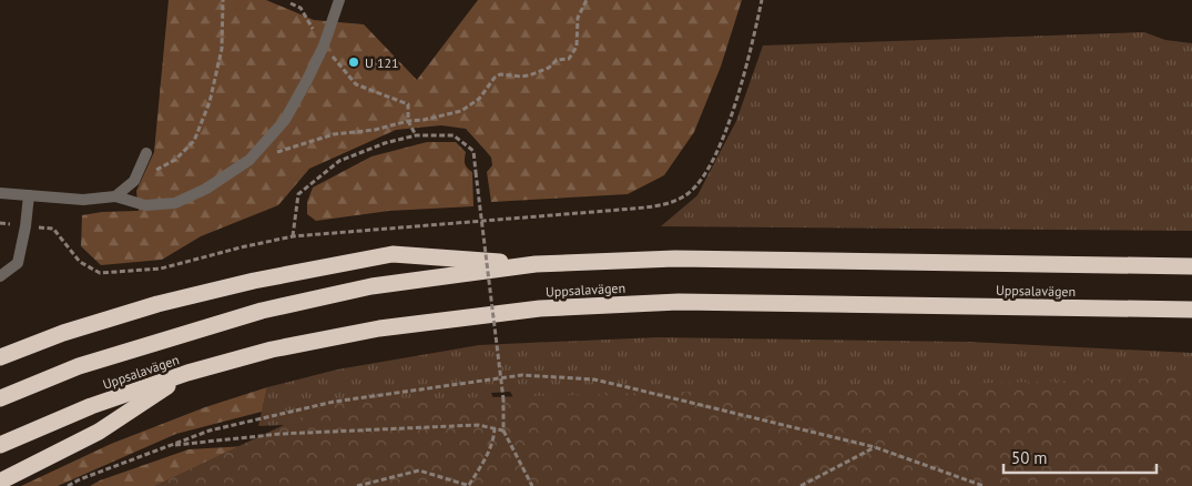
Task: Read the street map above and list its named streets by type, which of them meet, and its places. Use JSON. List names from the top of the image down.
{
  "streets": {
    "highway": ["Uppsalavägen"]
  },
  "places": ["U 121"],
  "scale_bar": "50 m"
}
